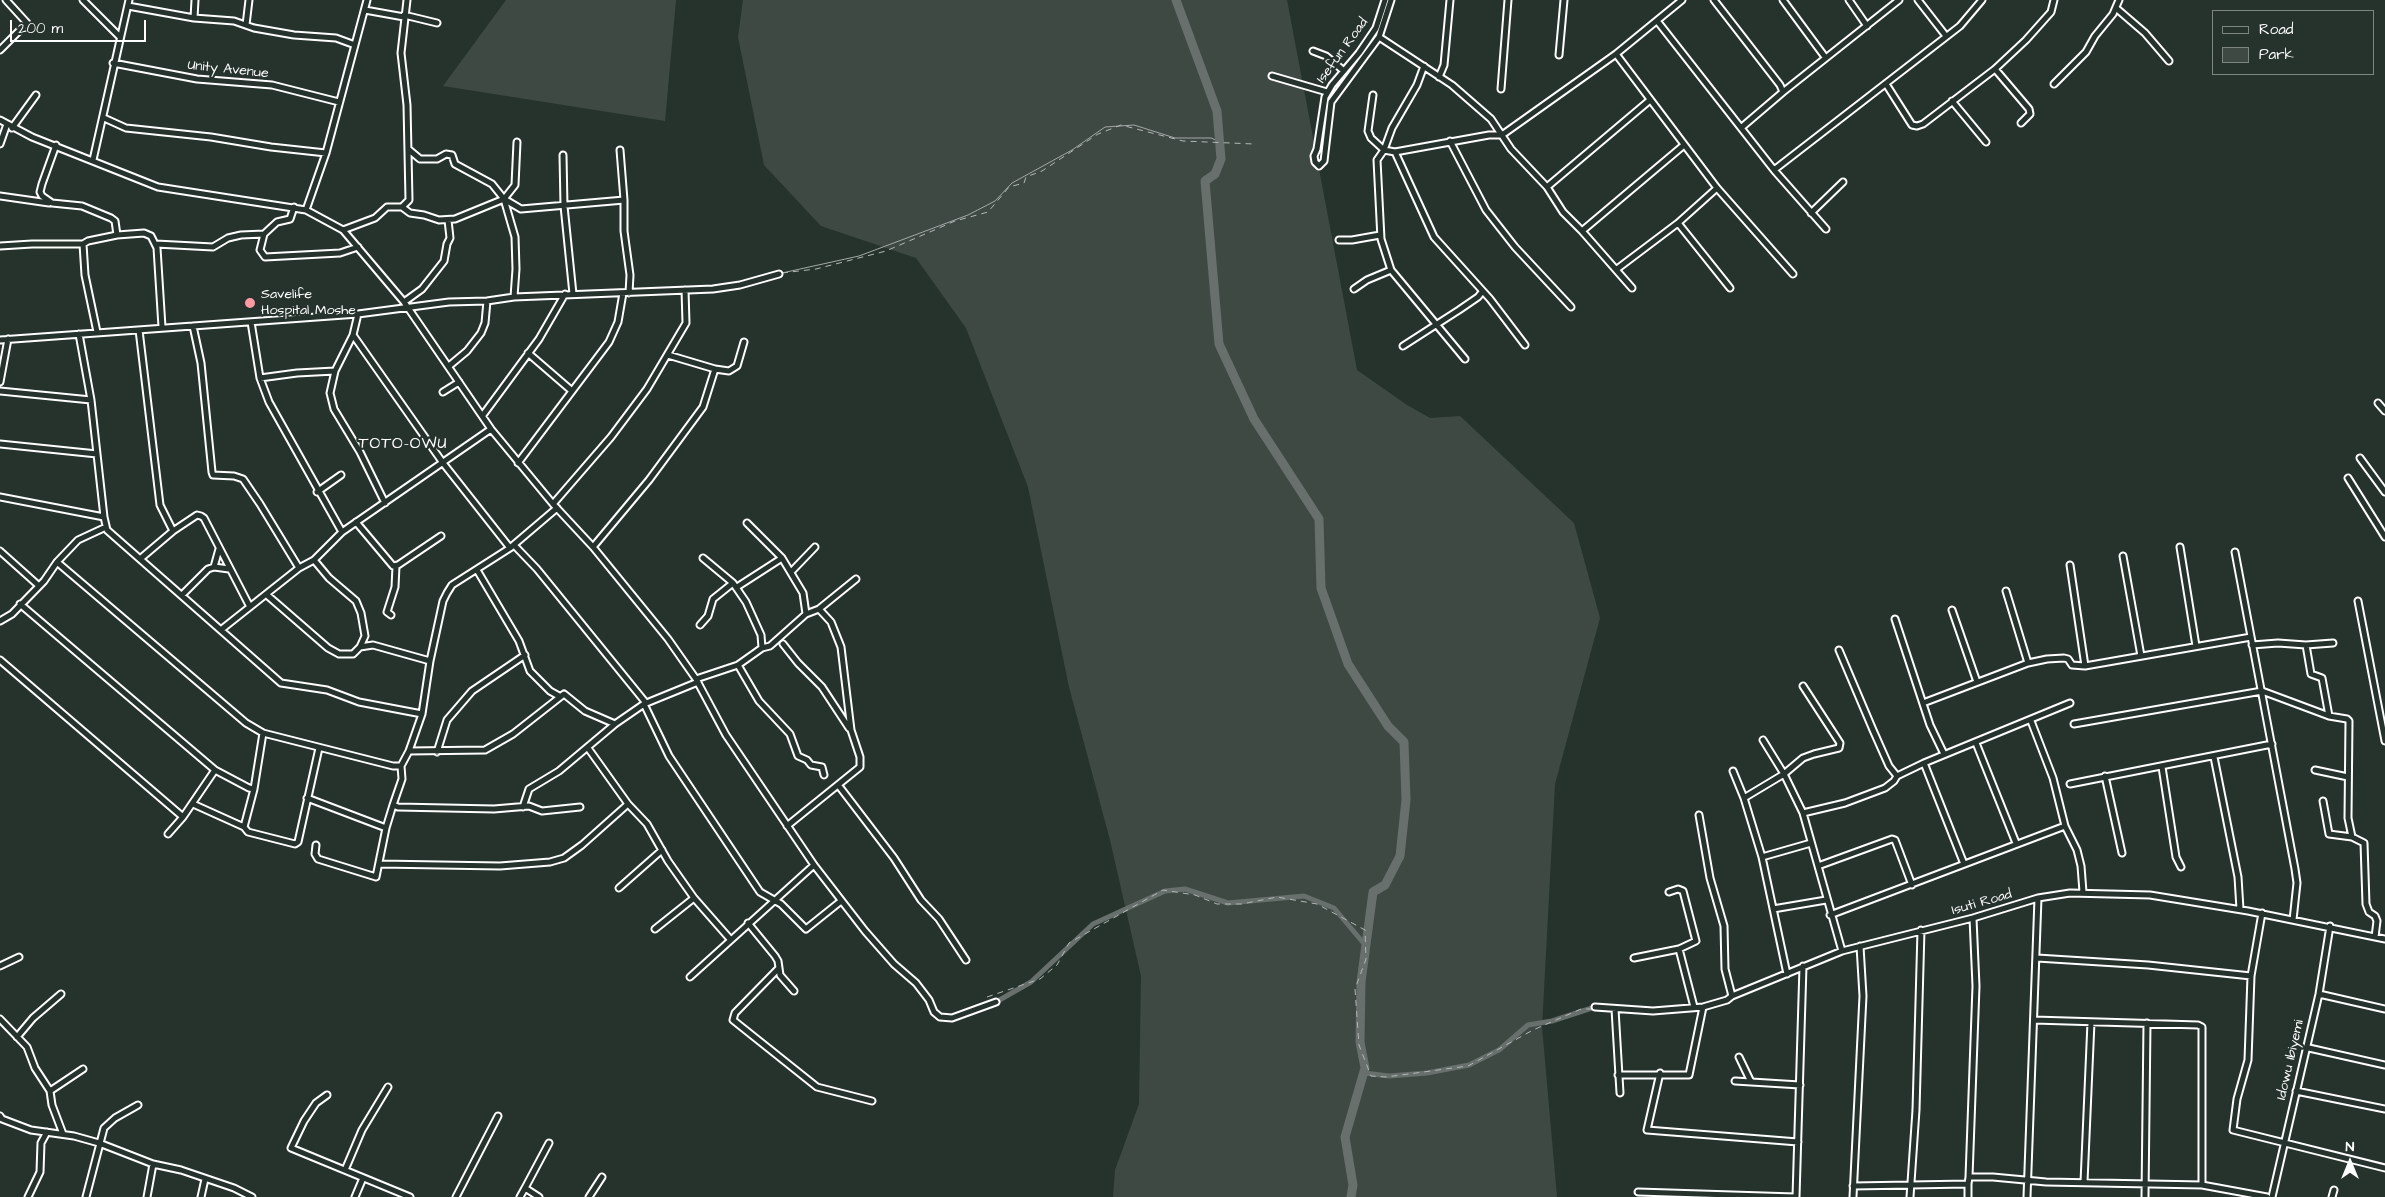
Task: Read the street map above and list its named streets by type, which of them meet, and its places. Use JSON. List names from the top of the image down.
{
  "streets": {
    "street": [
      "Isefun Road",
      "Unity Avenue",
      "Isuti Road",
      "Idowu Ibiyemi"
    ]
  },
  "crossings": [
    ["Isuti Road", "Idowu Ibiyemi"]
  ],
  "districts": ["TOTO-OWU"],
  "places": ["Savelife Hospital Moshe"],
  "legend": ["Road", "Park"],
  "scale_bar": "200 m",
  "north": "top"
}
